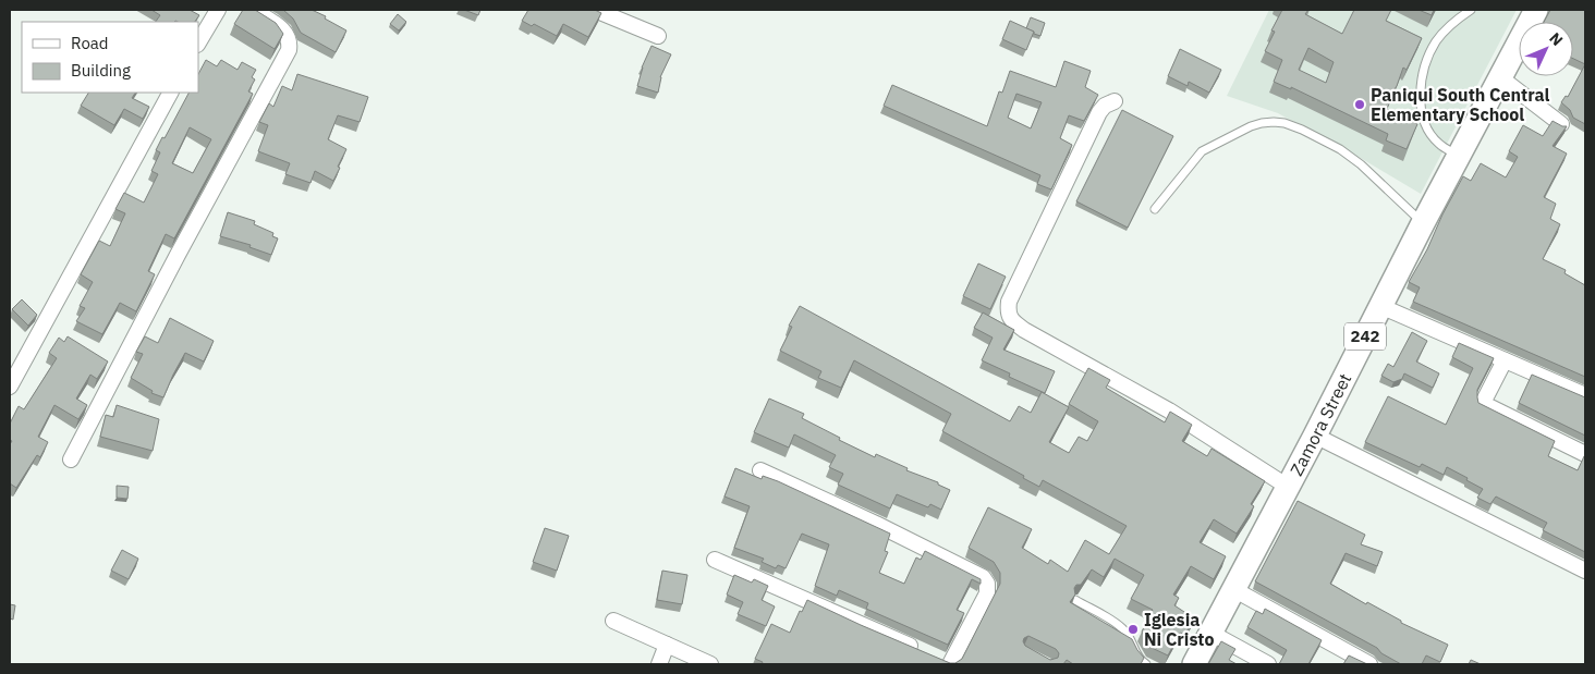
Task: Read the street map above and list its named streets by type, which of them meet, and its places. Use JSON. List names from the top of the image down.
{
  "streets": {
    "main road": ["242", "Zamora Street"]
  },
  "places": ["Paniqui South Central Elementary School", "Iglesia Ni Cristo"],
  "legend": ["Road", "Building"],
  "north": "top right"
}
